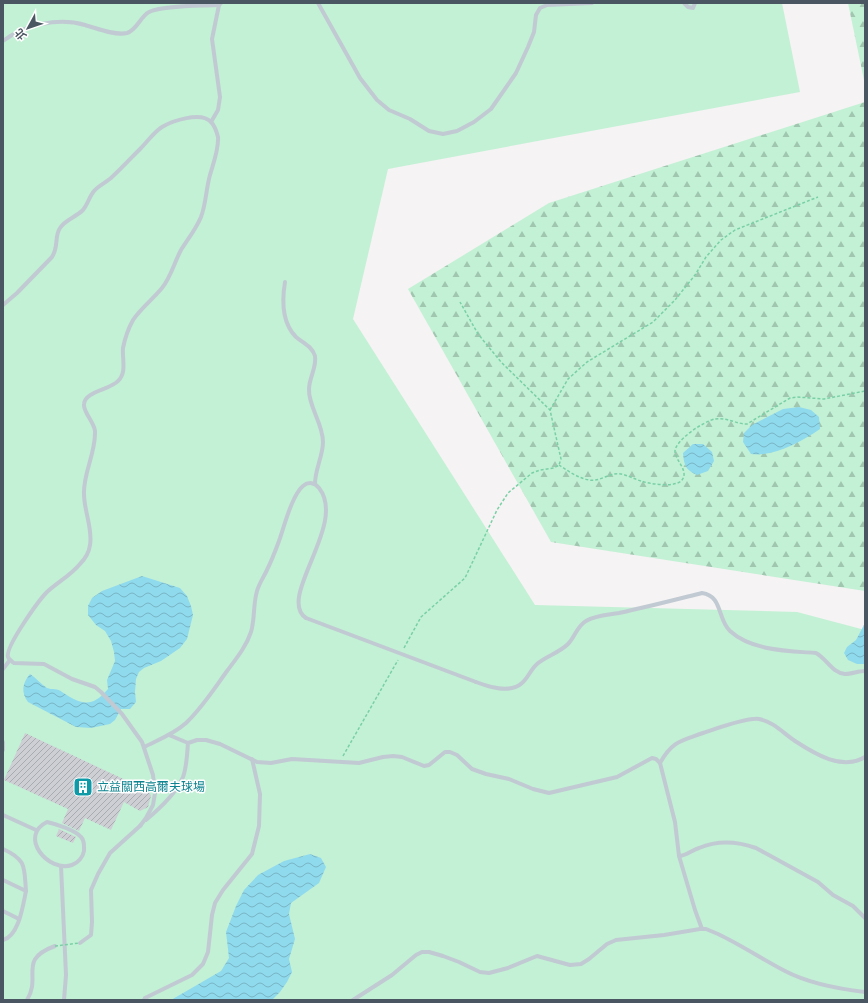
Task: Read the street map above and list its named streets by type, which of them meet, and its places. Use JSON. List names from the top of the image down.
{
  "places": {
    "building": ["立益關西高爾夫球場"]
  },
  "north": "bottom left"
}
